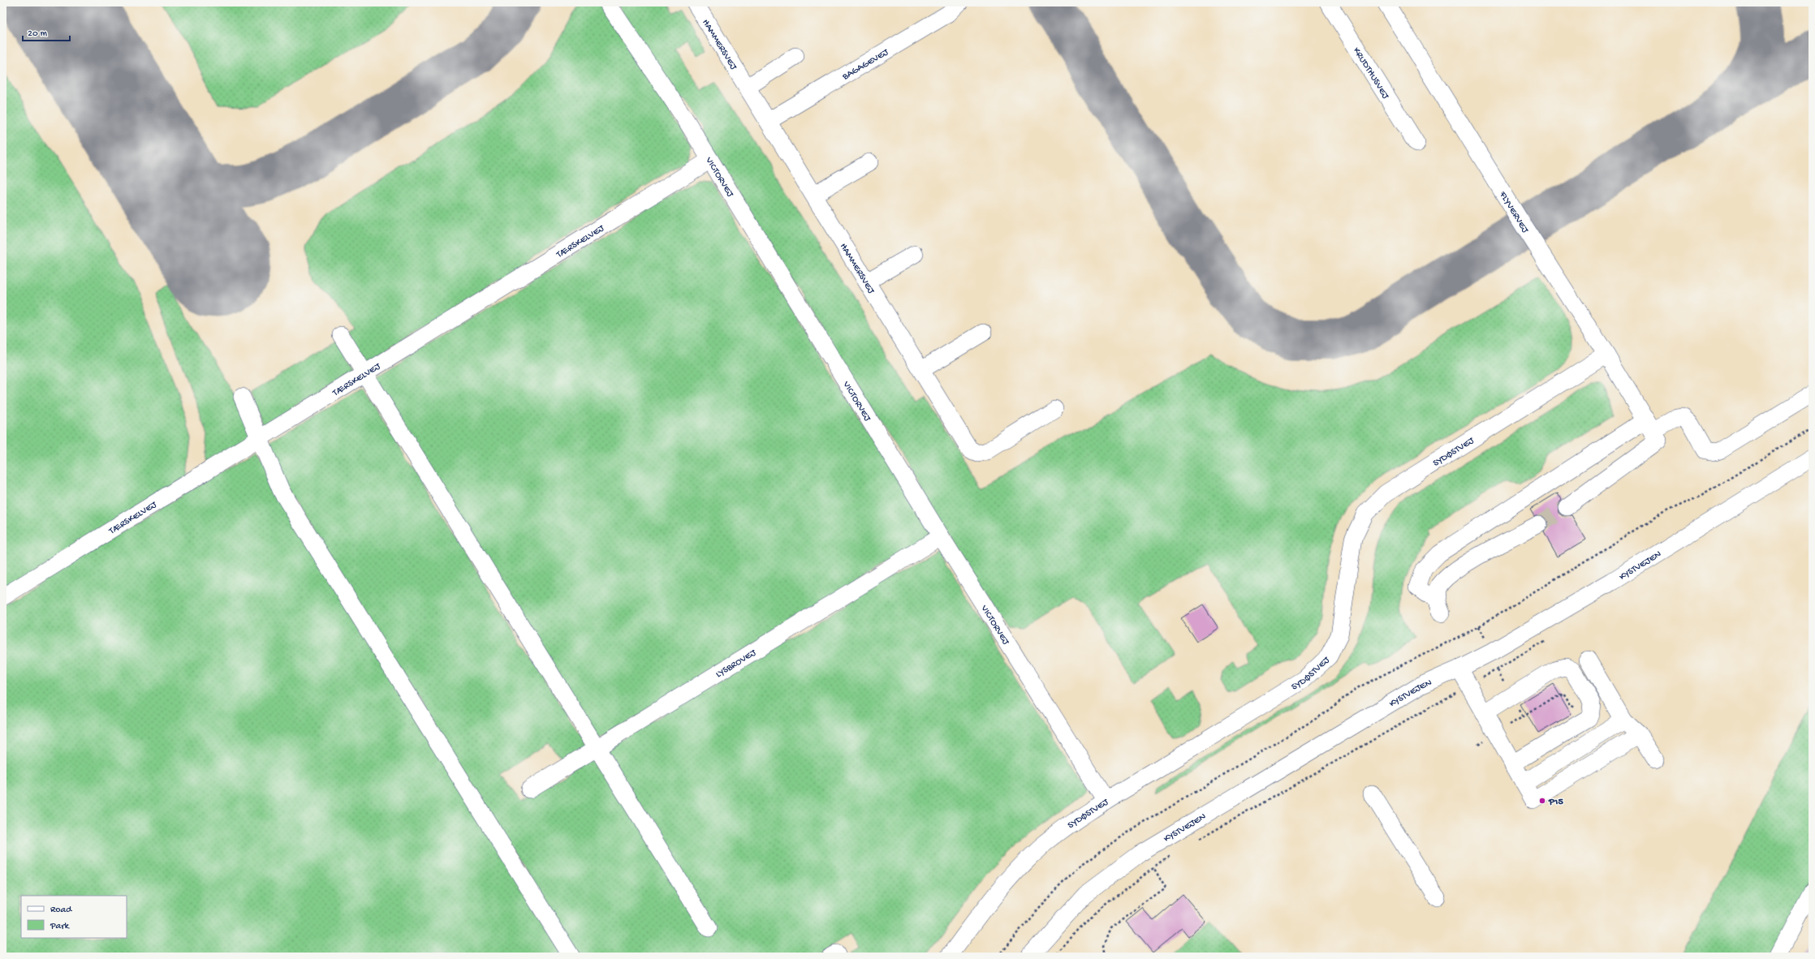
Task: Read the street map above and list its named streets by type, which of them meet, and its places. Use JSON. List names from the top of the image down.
{
  "streets": {
    "street": [
      "HAMMERSVEJ",
      "BAGAGEVEJ",
      "KRUDTHUSVEJ",
      "VICTORVEJ",
      "FLYVERVEJ",
      "TÆRSKELVEJ",
      "SYDØSTVEJ",
      "KYSTVEJEN",
      "LYSBROVEJ"
    ]
  },
  "crossings": [
    ["HAMMERSVEJ", "BAGAGEVEJ"],
    ["VICTORVEJ", "TÆRSKELVEJ"],
    ["VICTORVEJ", "SYDØSTVEJ"],
    ["VICTORVEJ", "LYSBROVEJ"],
    ["FLYVERVEJ", "SYDØSTVEJ"]
  ],
  "places": ["P15"],
  "legend": ["Road", "Park"],
  "scale_bar": "20 m"
}
